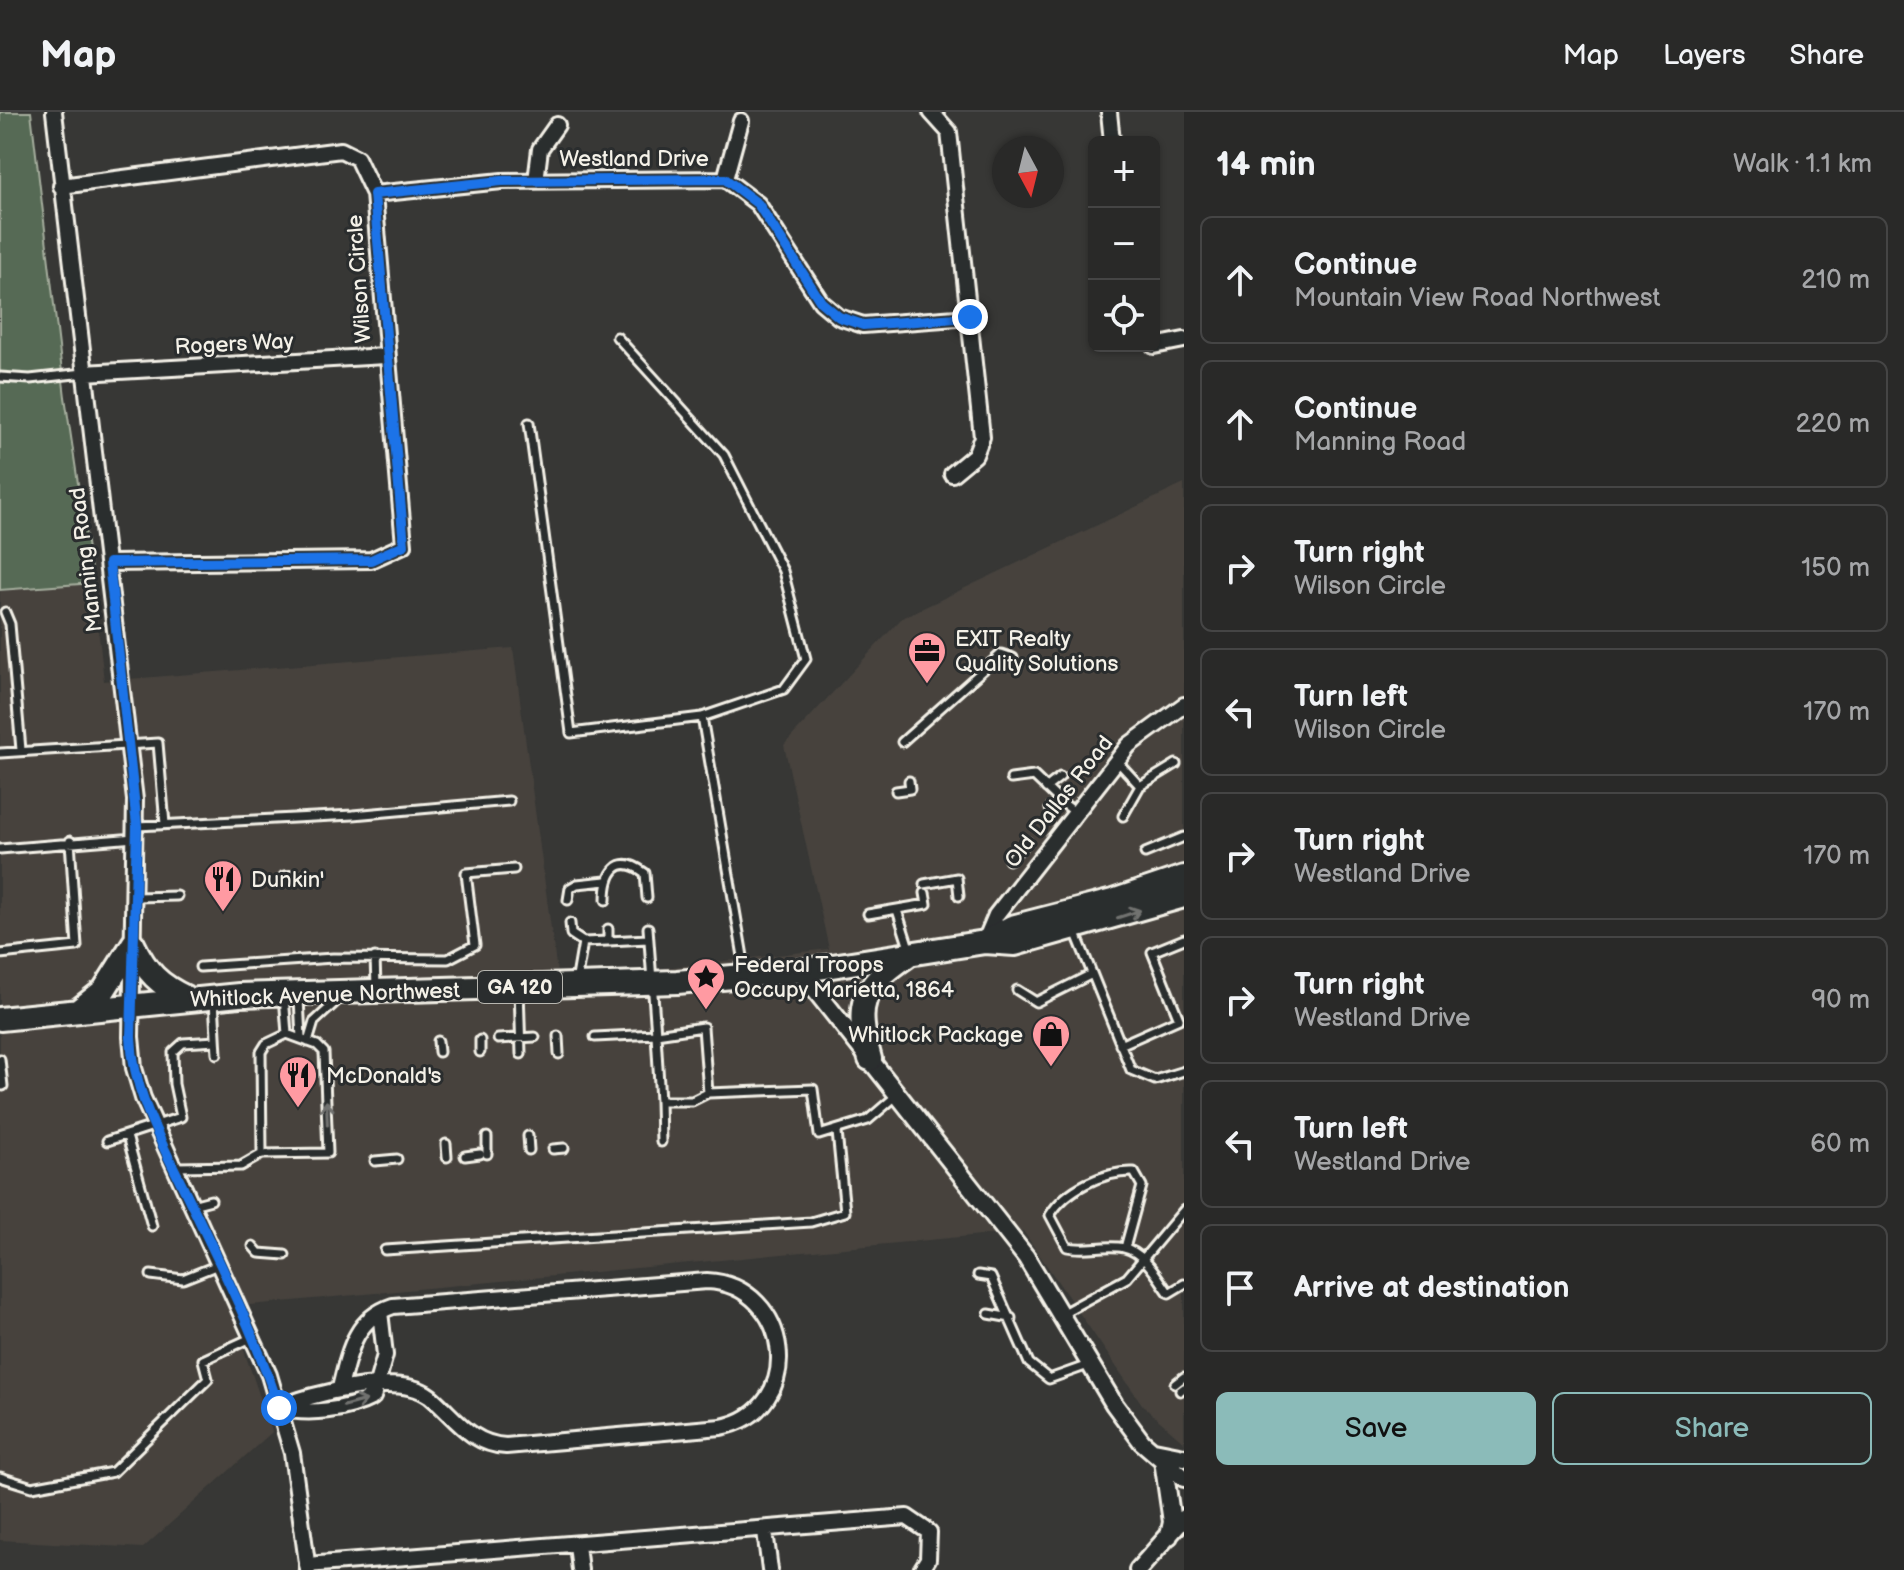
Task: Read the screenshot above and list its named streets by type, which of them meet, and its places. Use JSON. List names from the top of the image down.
{
  "streets": {
    "highway": ["GA 120", "Whitlock Avenue Northwest"],
    "street": [
      "Westland Drive",
      "Wilson Circle",
      "Rogers Way",
      "Manning Road",
      "Old Dallas Road"
    ]
  },
  "crossings": [
    ["Westland Drive", "Wilson Circle"],
    ["Wilson Circle", "Rogers Way"],
    ["Wilson Circle", "Manning Road"],
    ["Rogers Way", "Manning Road"],
    ["Manning Road", "Whitlock Avenue Northwest"],
    ["Old Dallas Road", "Whitlock Avenue Northwest"]
  ],
  "places": {
    "office": ["EXIT Realty Quality Solutions"],
    "restaurant": ["Dunkin'", "McDonald's"],
    "place": ["Federal Troops Occupy Marietta, 1864"],
    "shop": ["Whitlock Package"]
  },
  "north": "bottom",
  "page": {
    "header": "Map",
    "nav": ["Map", "Layers", "Share"],
    "heading": ["14 min", "Walk · 1.1 km"],
    "map_buttons": ["+", "−"],
    "list": [
      ["Continue", "Mountain View Road Northwest", "210 m"],
      ["Continue", "Manning Road", "220 m"],
      ["Turn right", "Wilson Circle", "150 m"],
      ["Turn left", "Wilson Circle", "170 m"],
      ["Turn right", "Westland Drive", "170 m"],
      ["Turn right", "Westland Drive", "90 m"],
      ["Turn left", "Westland Drive", "60 m"],
      "Arrive at destination"
    ],
    "buttons": ["Save", "Share"]
  }
}
